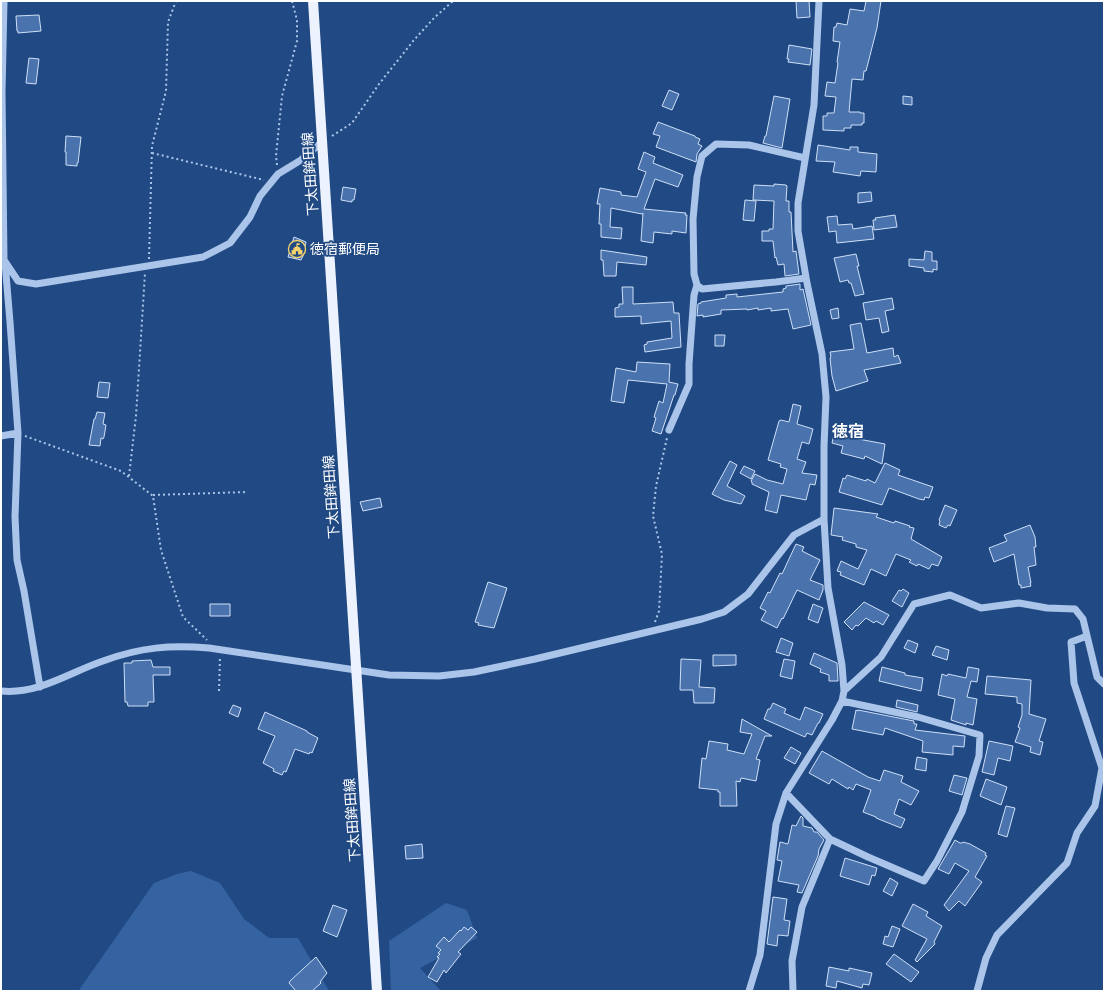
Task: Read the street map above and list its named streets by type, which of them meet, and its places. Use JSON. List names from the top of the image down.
{
  "streets": {
    "main road": ["下太田鉾田線"]
  },
  "districts": ["徳宿"],
  "places": {
    "public building": ["徳宿郵便局"]
  }
}
